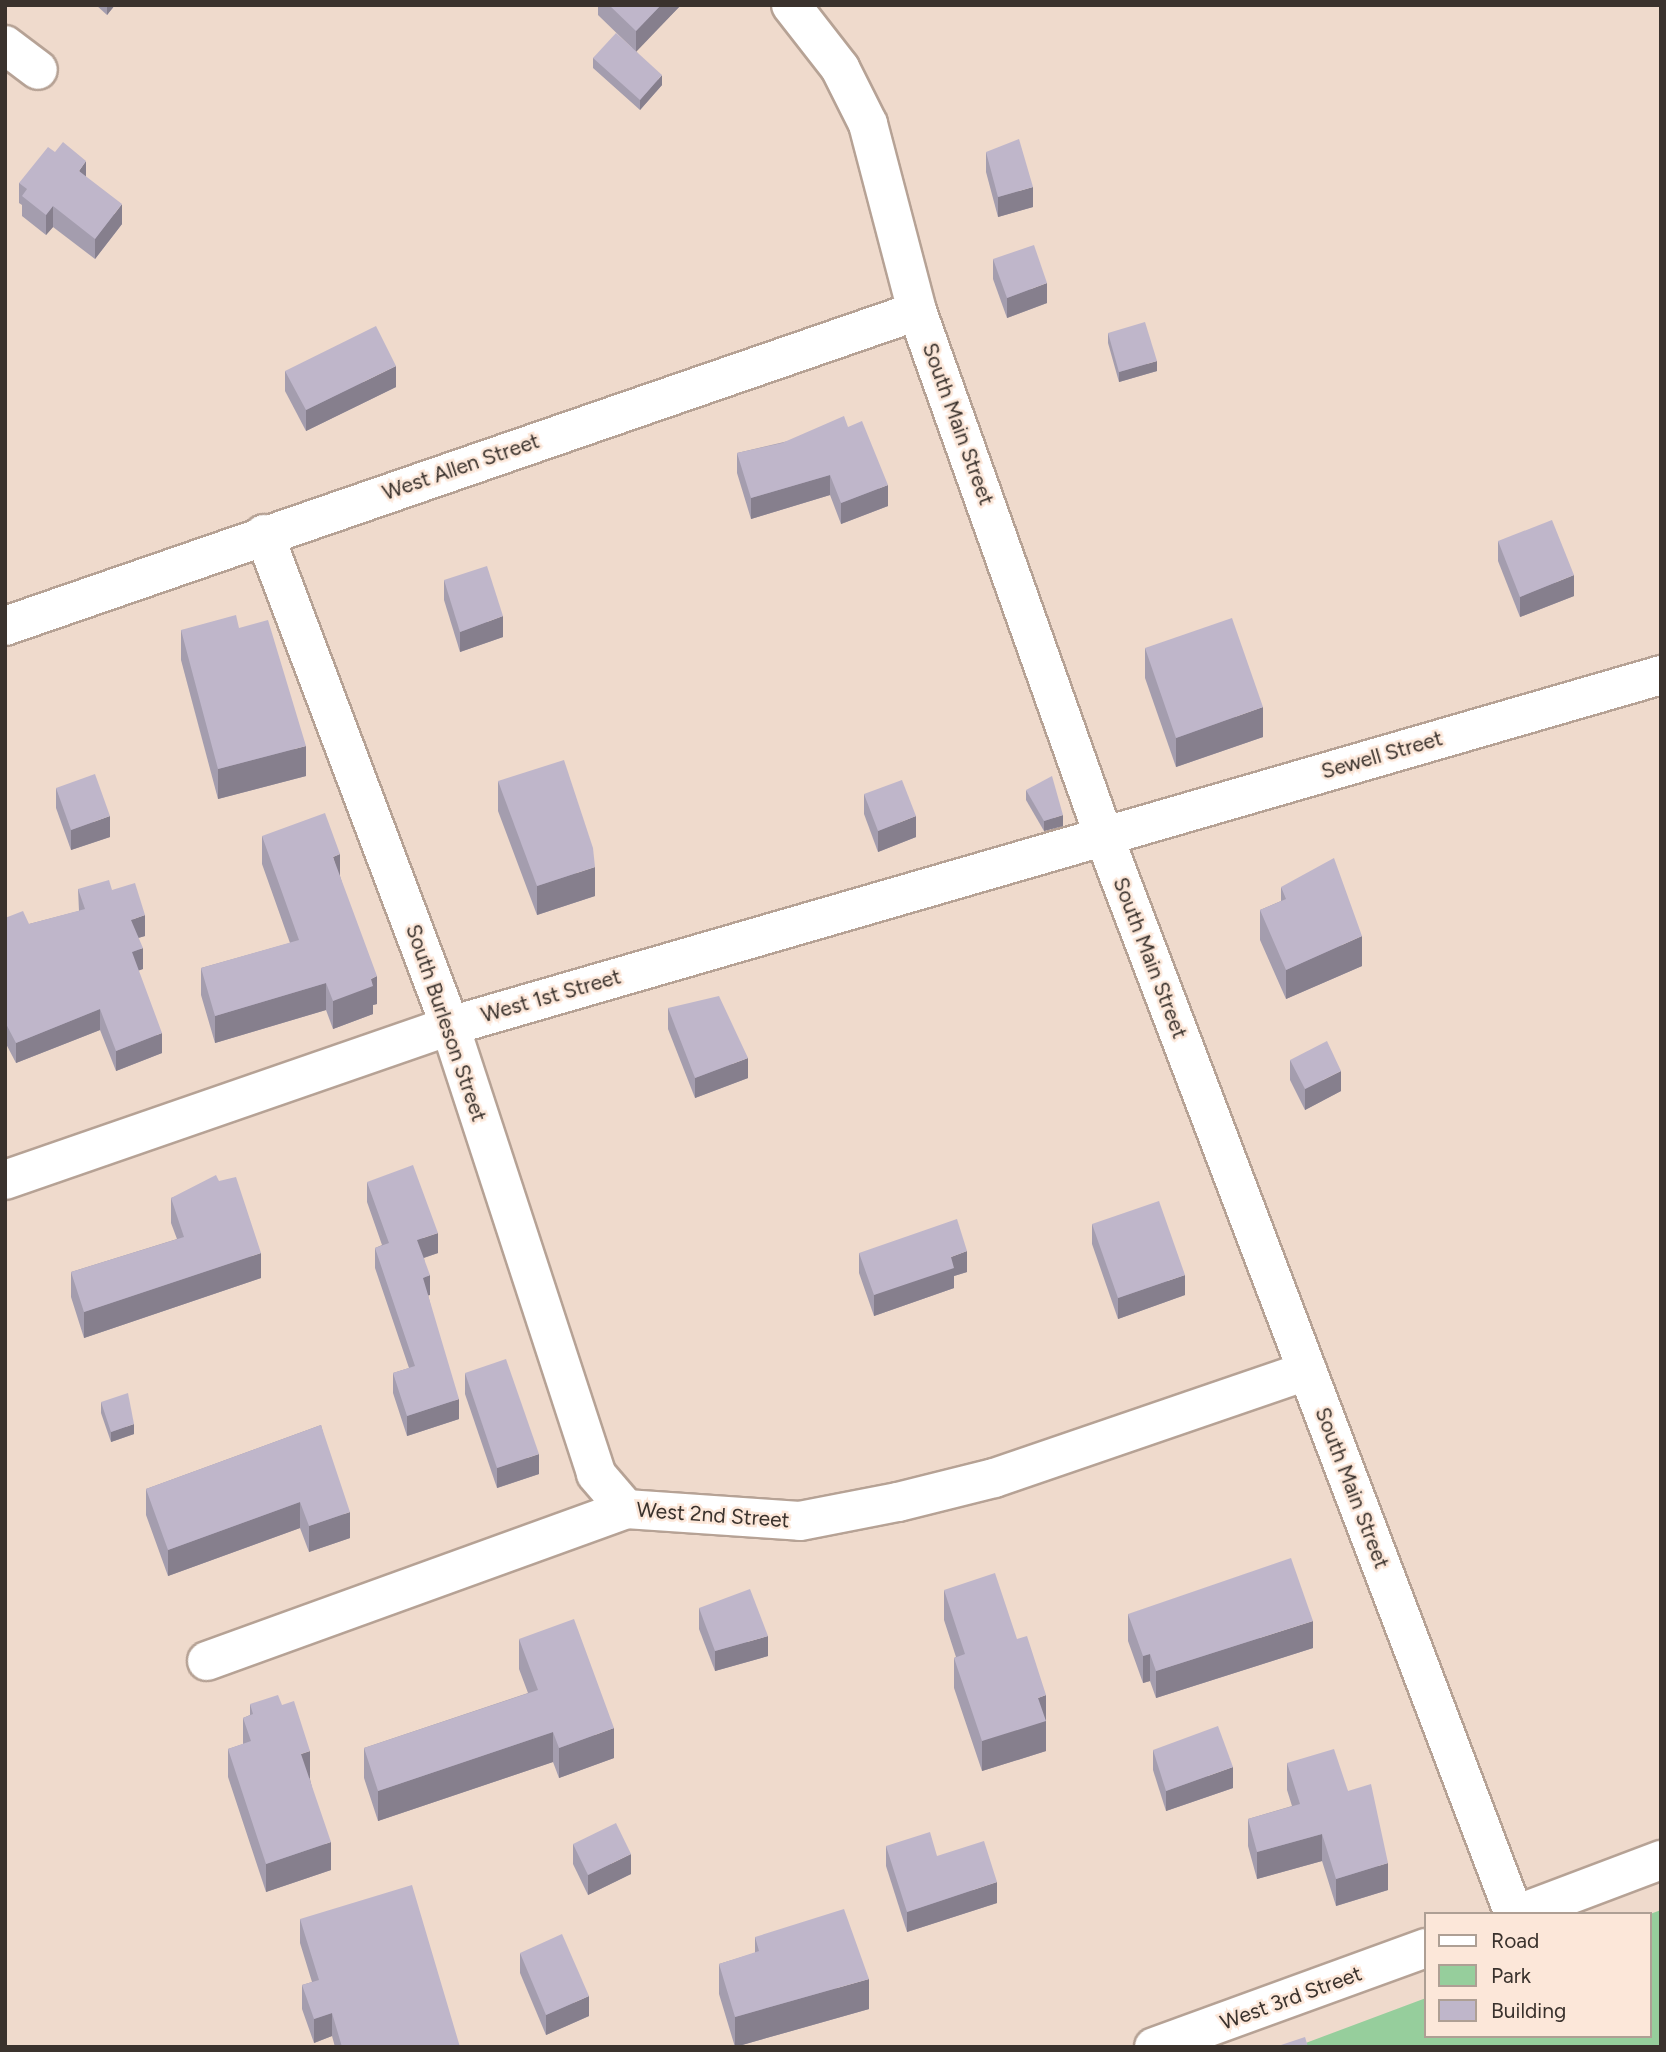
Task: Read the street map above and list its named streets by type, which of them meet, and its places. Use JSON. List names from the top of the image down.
{
  "streets": {
    "street": [
      "South Main Street",
      "West Allen Street",
      "Sewell Street",
      "West 1st Street",
      "South Burleson Street",
      "West 2nd Street",
      "West 3rd Street"
    ]
  },
  "crossings": [
    ["South Main Street", "West Allen Street"],
    ["South Main Street", "Sewell Street"],
    ["South Main Street", "West 1st Street"],
    ["South Main Street", "West 2nd Street"],
    ["West Allen Street", "South Burleson Street"],
    ["Sewell Street", "West 1st Street"],
    ["West 1st Street", "South Burleson Street"],
    ["South Burleson Street", "West 2nd Street"]
  ],
  "legend": ["Road", "Park", "Building"]
}
